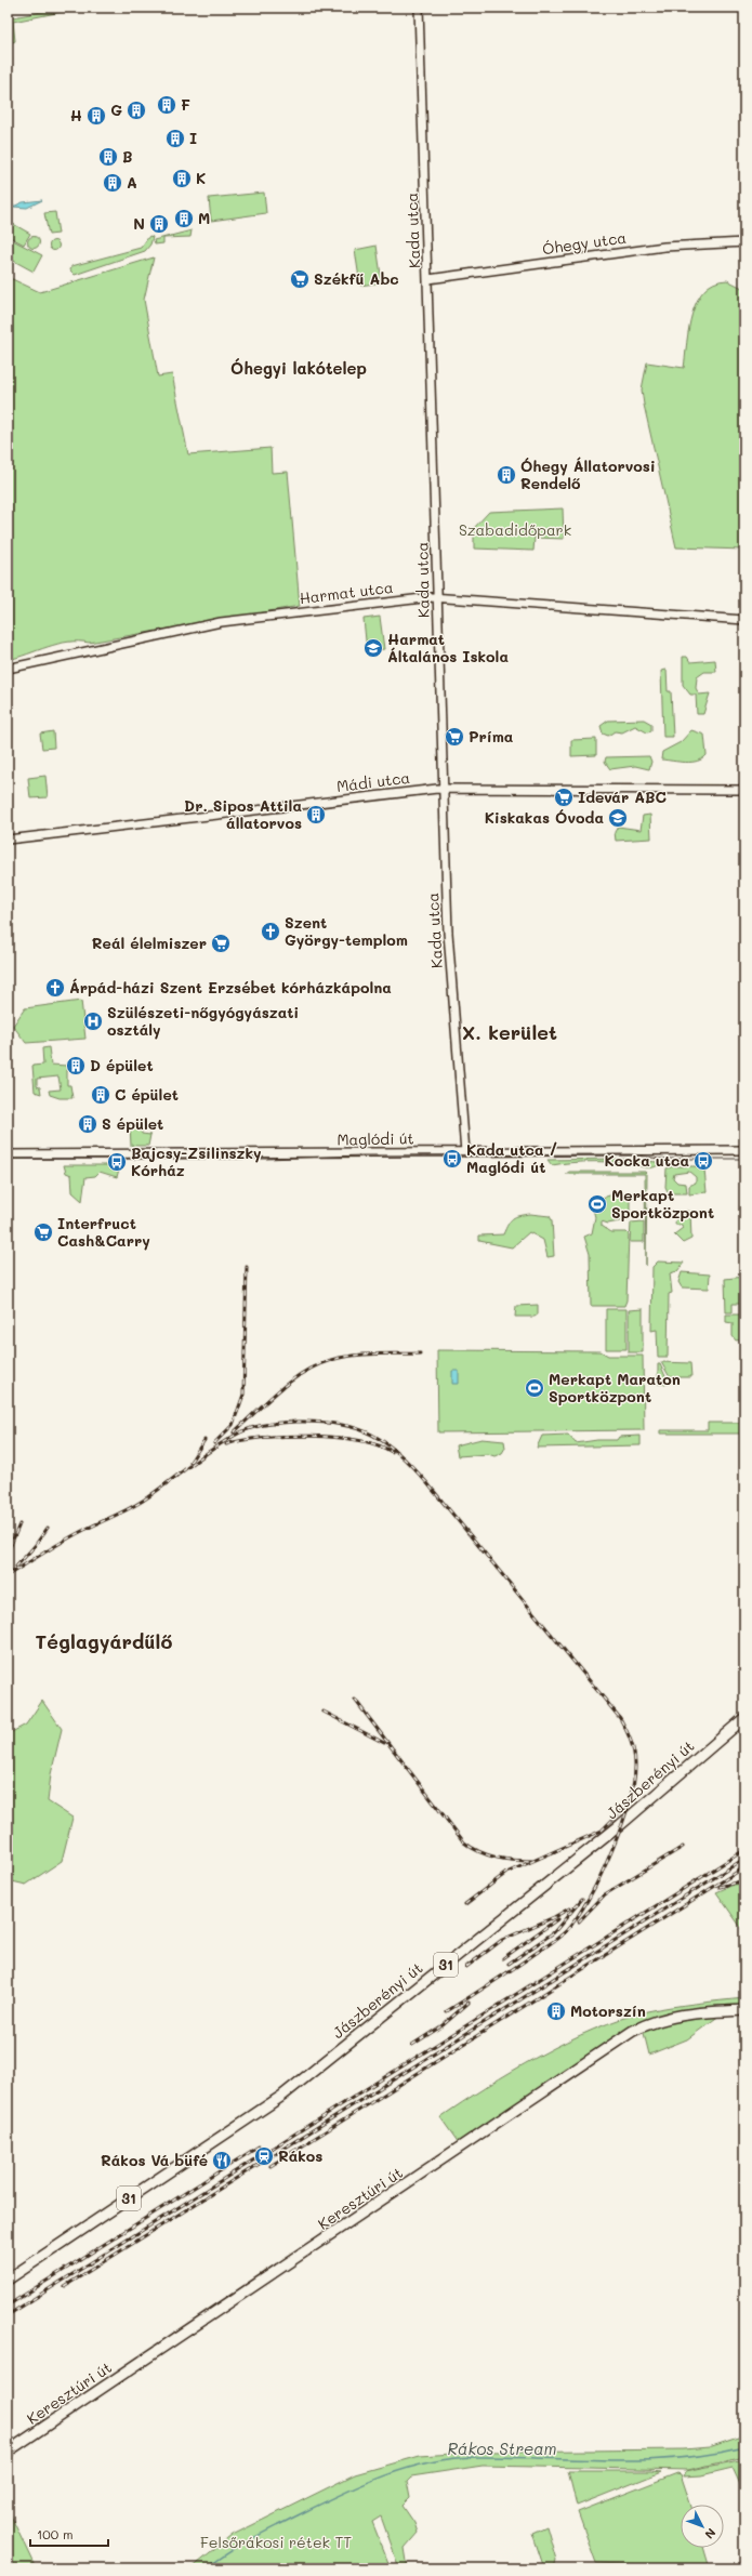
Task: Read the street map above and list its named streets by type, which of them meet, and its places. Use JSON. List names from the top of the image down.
{
  "streets": {
    "main road": ["Jászberényi út", "31", "Keresztúri út"],
    "street": [
      "Kada utca",
      "Óhegy utca",
      "Harmat utca",
      "Mádi utca",
      "Maglódi út"
    ]
  },
  "crossings": [
    ["Kada utca", "Óhegy utca"],
    ["Kada utca", "Harmat utca"],
    ["Kada utca", "Mádi utca"],
    ["Kada utca", "Maglódi út"]
  ],
  "districts": ["Óhegyi lakótelep", "X. kerület", "Téglagyárdűlő"],
  "water": ["Rákos Stream"],
  "parks": ["Szabadidőpark", "Felsőrákosi rétek TT"],
  "places": {
    "building": [
      "F",
      "G",
      "H",
      "I",
      "B",
      "K",
      "A",
      "M",
      "N",
      "Óhegy Állatorvosi Rendelő",
      "Dr. Sipos Attila állatorvos",
      "D épület",
      "C épület",
      "S épület",
      "Motorszín"
    ],
    "supermarket": [
      "Székfű Abc",
      "Príma",
      "Idevár ABC",
      "Reál élelmiszer",
      "Interfruct Cash&Carry"
    ],
    "school or university": ["Harmat Általános Iskola", "Kiskakas Óvoda"],
    "church": ["Szent György-templom", "Árpád-házi Szent Erzsébet kórházkápolna"],
    "hospital": ["Szülészeti-nőgyógyászati osztály"],
    "bus stop": ["Kada utca / Maglódi út", "Kocka utca", "Bajcsy-Zsilinszky Kórház"],
    "sports": ["Merkapt Sportközpont", "Merkapt Maraton Sportközpont"],
    "station": ["Rákos"],
    "restaurant": ["Rákos Vá büfé"]
  },
  "scale_bar": "100 m",
  "north": "bottom right"
}
